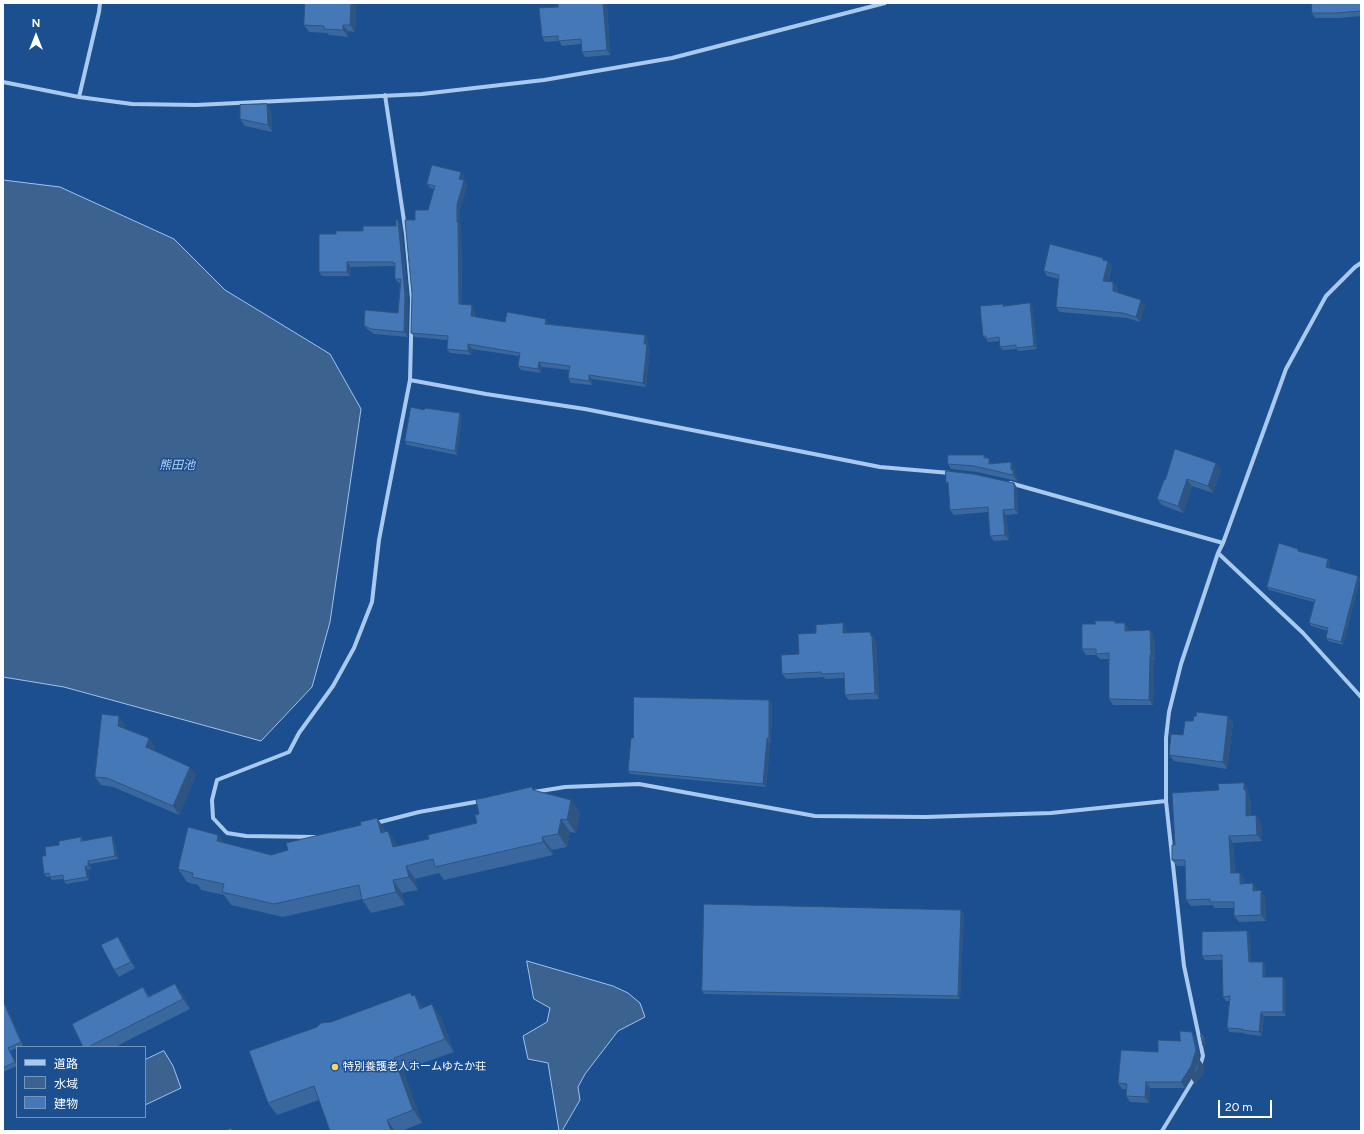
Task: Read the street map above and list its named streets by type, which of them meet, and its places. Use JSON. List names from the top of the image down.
{
  "water": ["熊田池"],
  "places": ["特別養護老人ホームゆたか荘"],
  "legend": ["道路", "水域", "建物"],
  "scale_bar": "20 m",
  "north": "top"
}
